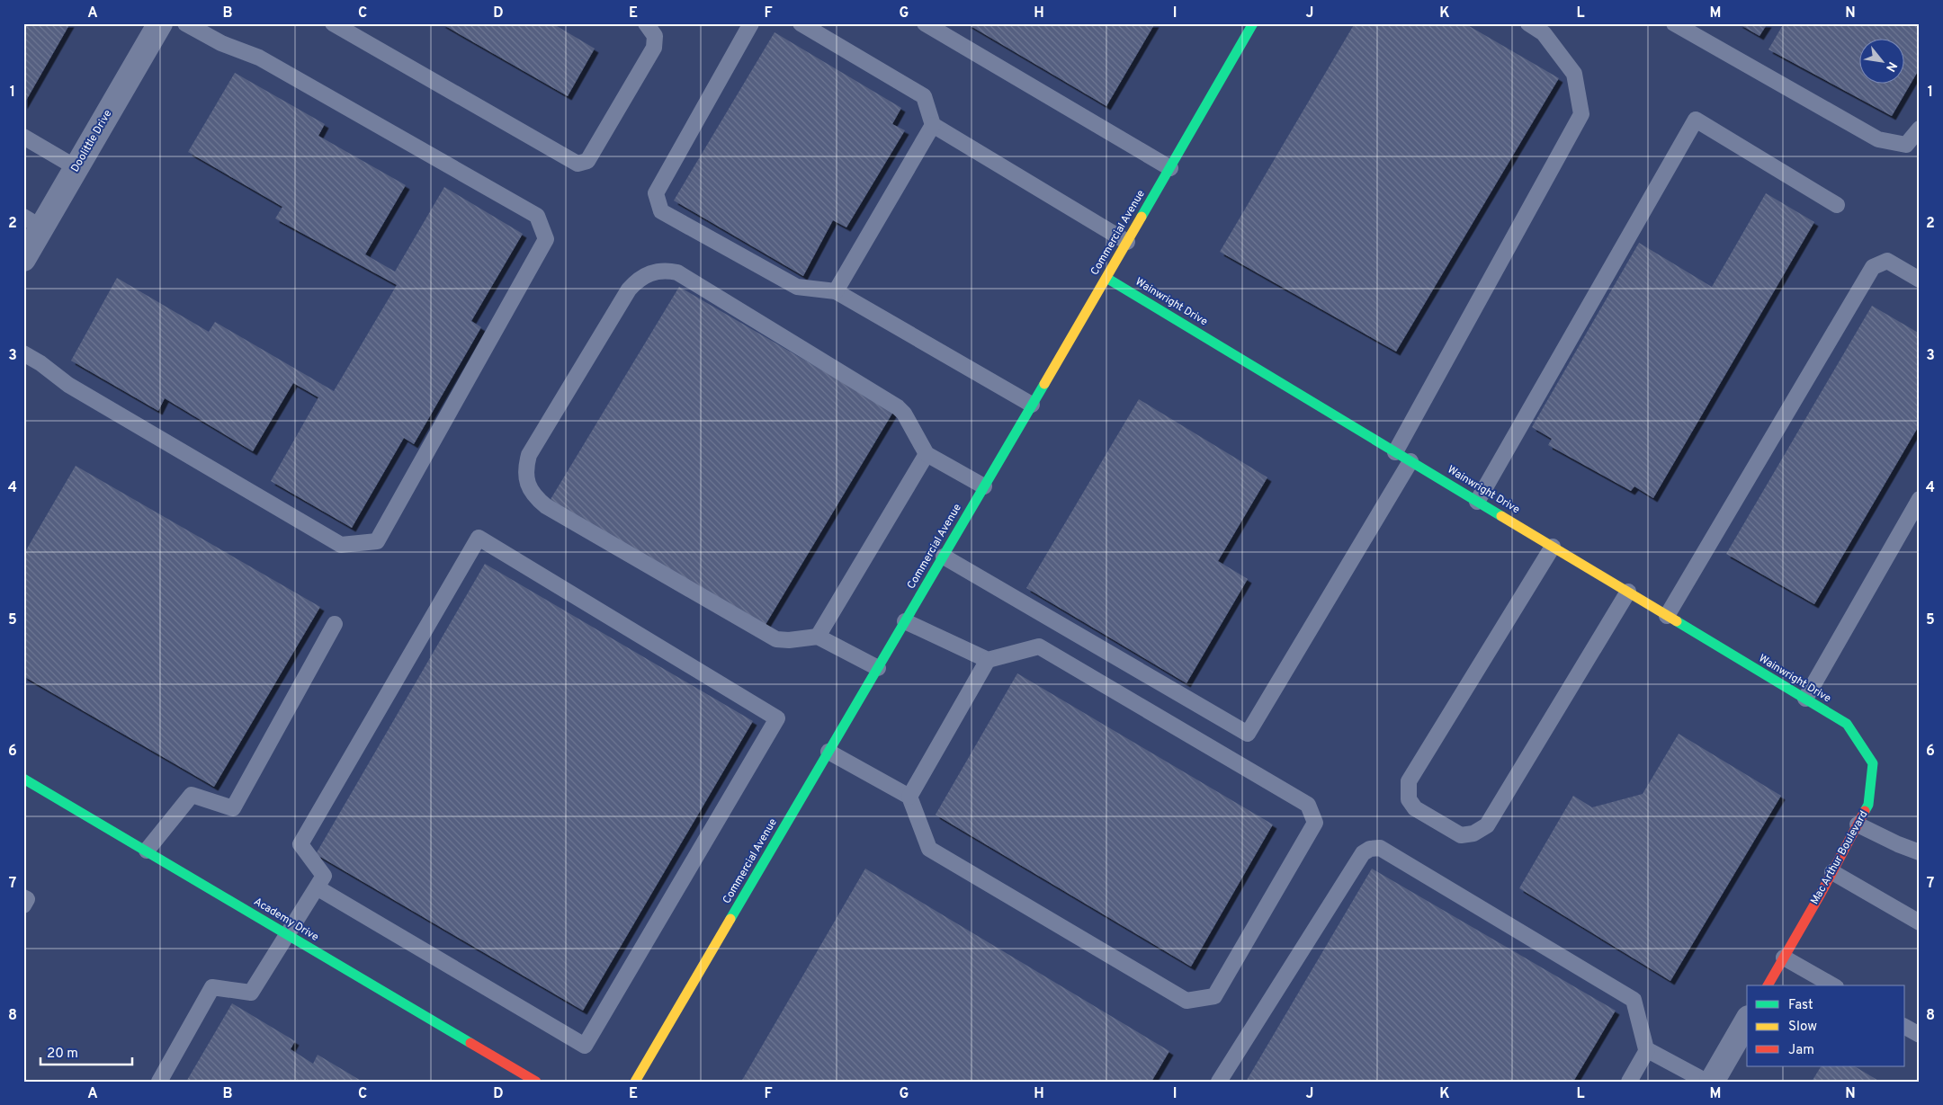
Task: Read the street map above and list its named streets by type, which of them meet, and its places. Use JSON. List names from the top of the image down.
{
  "streets": {
    "street": [
      "Doolittle Drive",
      "Commercial Avenue",
      "Wainwright Drive",
      "Mac Arthur Boulevard",
      "Academy Drive"
    ]
  },
  "crossings": [
    ["Commercial Avenue", "Wainwright Drive"],
    ["Wainwright Drive", "Mac Arthur Boulevard"]
  ],
  "legend": ["Fast", "Slow", "Jam"],
  "scale_bar": "20 m",
  "north": "bottom right",
  "grid": {
    "columns": [
      "A",
      "B",
      "C",
      "D",
      "E",
      "F",
      "G",
      "H",
      "I",
      "J",
      "K",
      "L",
      "M",
      "N"
    ],
    "rows": [
      "1",
      "2",
      "3",
      "4",
      "5",
      "6",
      "7",
      "8"
    ]
  }
}
